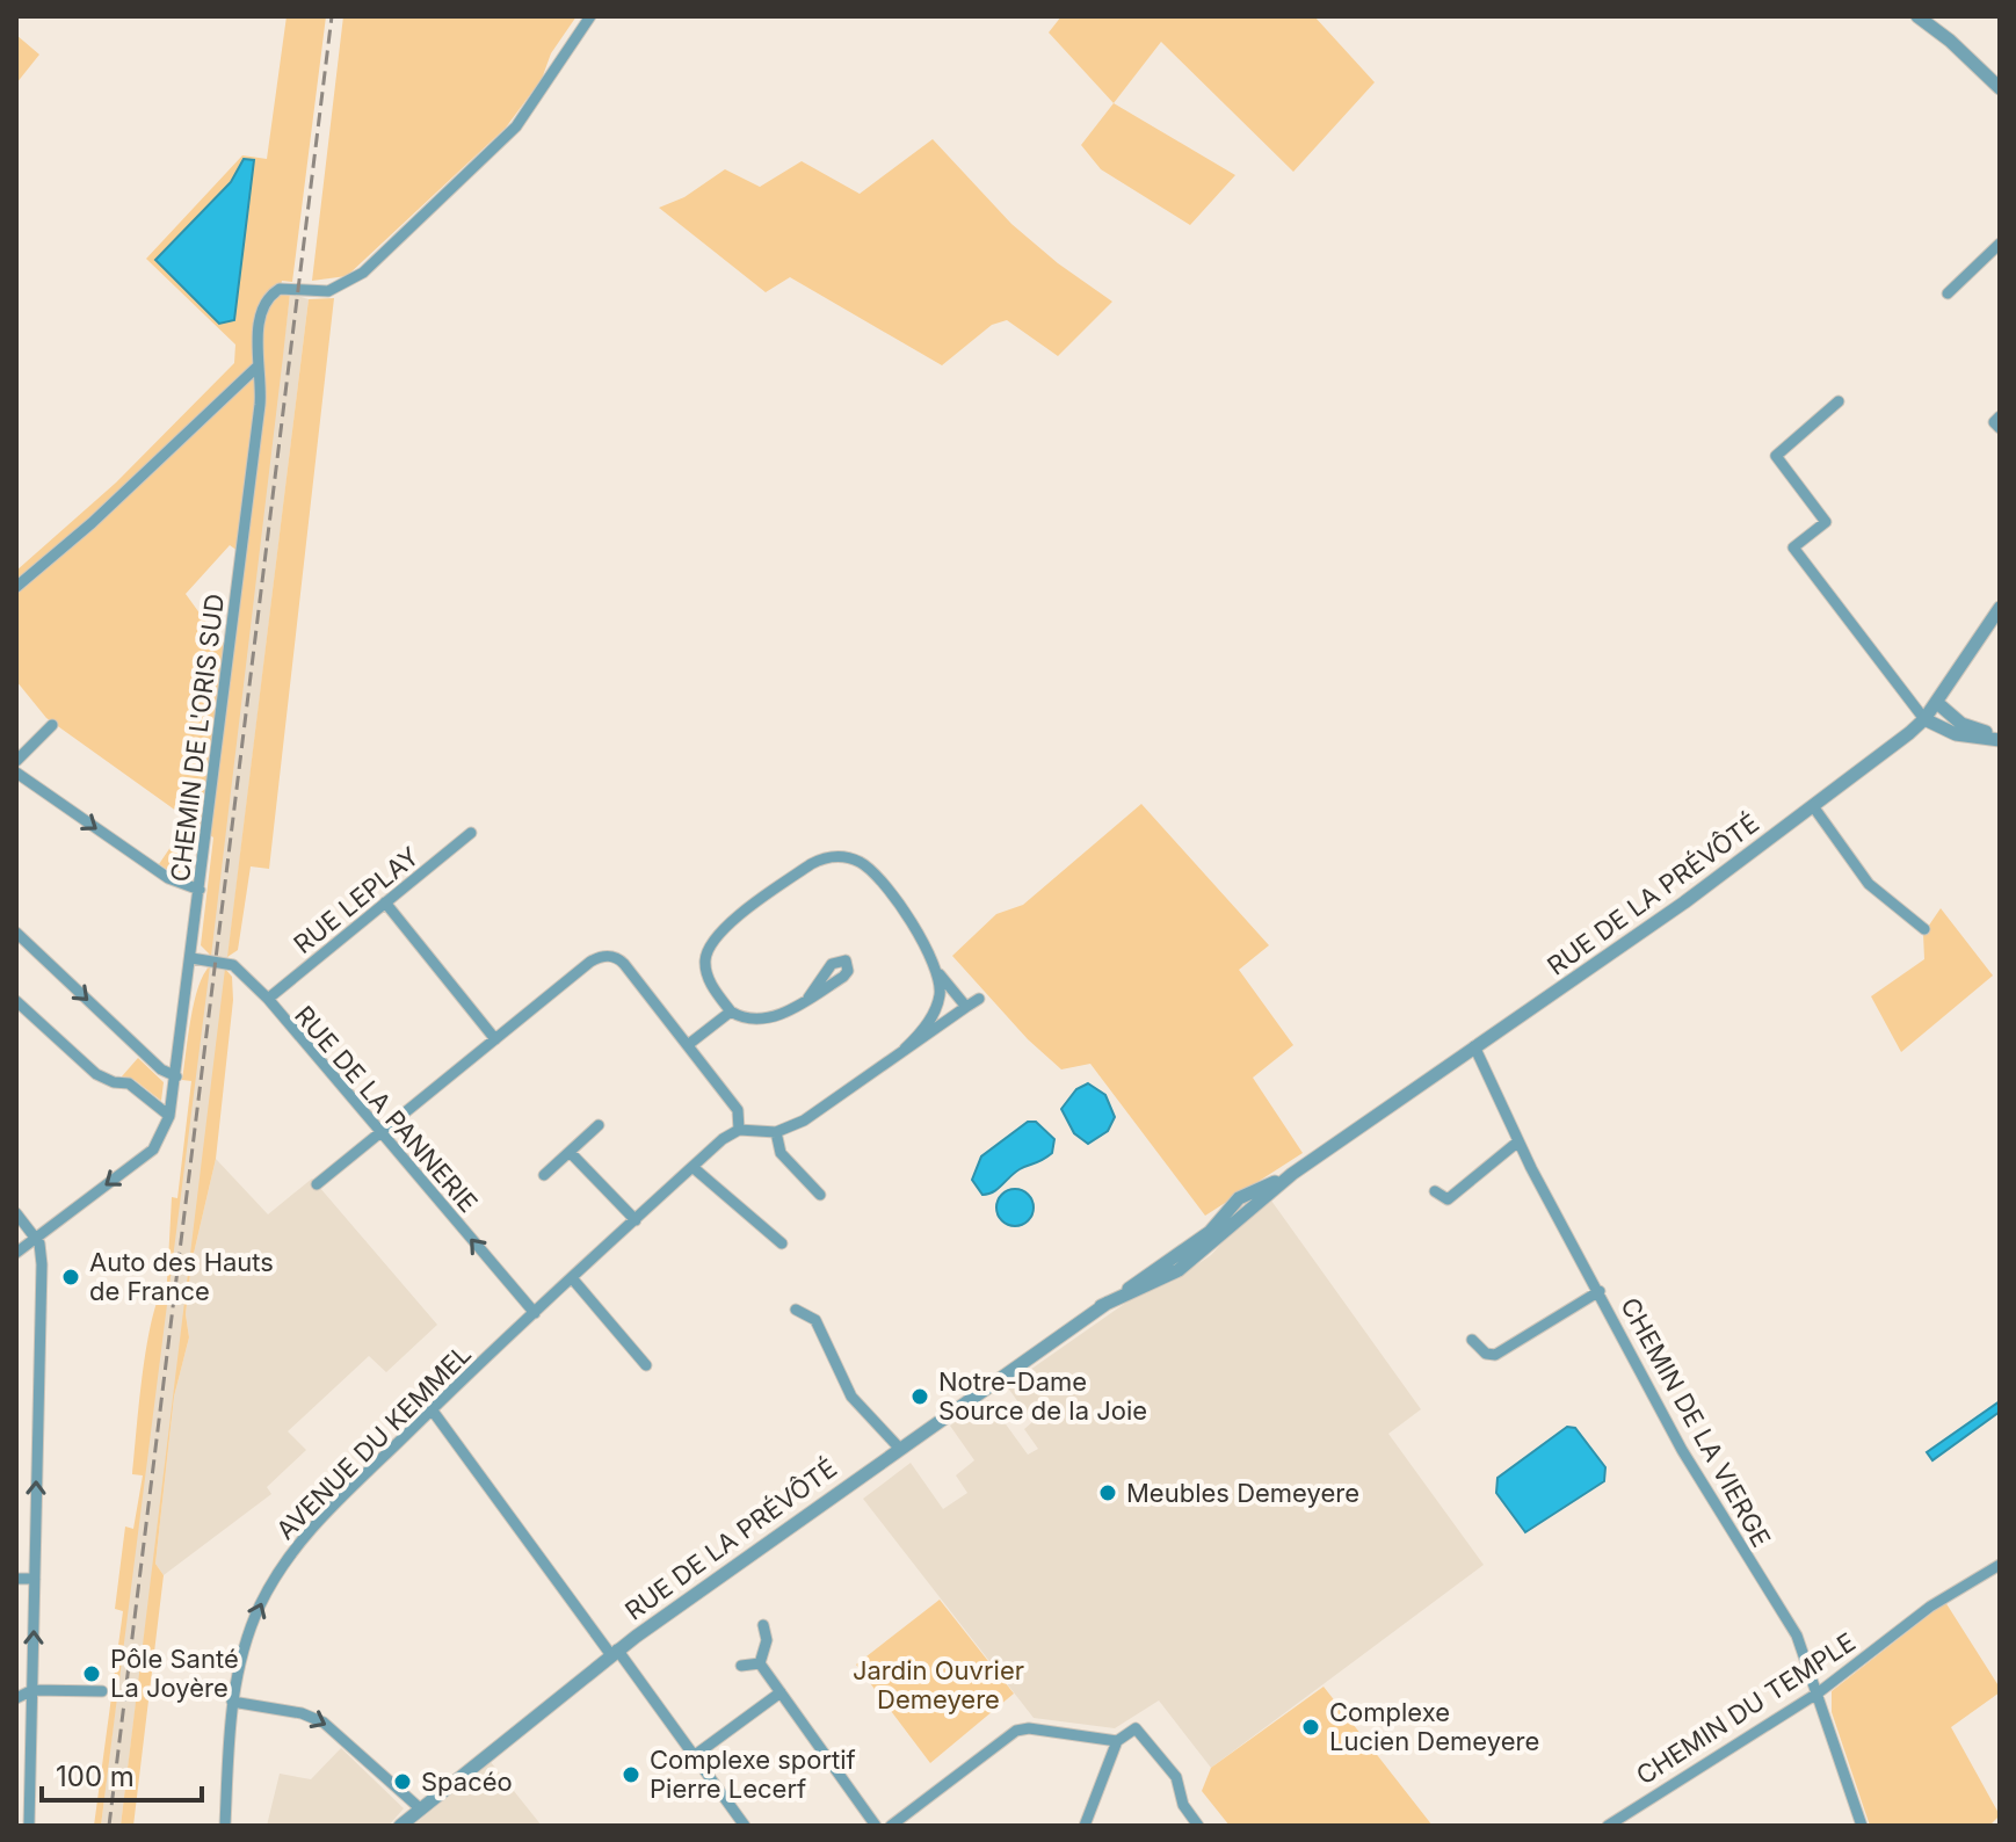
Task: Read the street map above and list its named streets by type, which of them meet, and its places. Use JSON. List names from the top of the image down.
{
  "streets": {
    "street": [
      "CHEMIN DE L'ORIS SUD",
      "RUE DE LA PRÉVÔTÉ",
      "RUE LEPLAY",
      "RUE DE LA PANNERIE",
      "CHEMIN DE LA VIERGE",
      "AVENUE DU KEMMEL",
      "CHEMIN DU TEMPLE"
    ]
  },
  "crossings": [
    ["CHEMIN DE L'ORIS SUD", "RUE DE LA PANNERIE"],
    ["RUE DE LA PRÉVÔTÉ", "CHEMIN DE LA VIERGE"],
    ["RUE LEPLAY", "RUE DE LA PANNERIE"],
    ["RUE DE LA PANNERIE", "AVENUE DU KEMMEL"],
    ["CHEMIN DE LA VIERGE", "CHEMIN DU TEMPLE"]
  ],
  "one_way": ["RUE DE LA PANNERIE", "AVENUE DU KEMMEL"],
  "parks": ["Jardin Ouvrier Demeyere"],
  "places": [
    "Auto des Hauts de France",
    "Notre-Dame Source de la Joie",
    "Meubles Demeyere",
    "Pôle Santé La Joyère",
    "Complexe Lucien Demeyere",
    "Complexe sportif Pierre Lecerf",
    "Spacéo"
  ],
  "scale_bar": "100 m"
}
